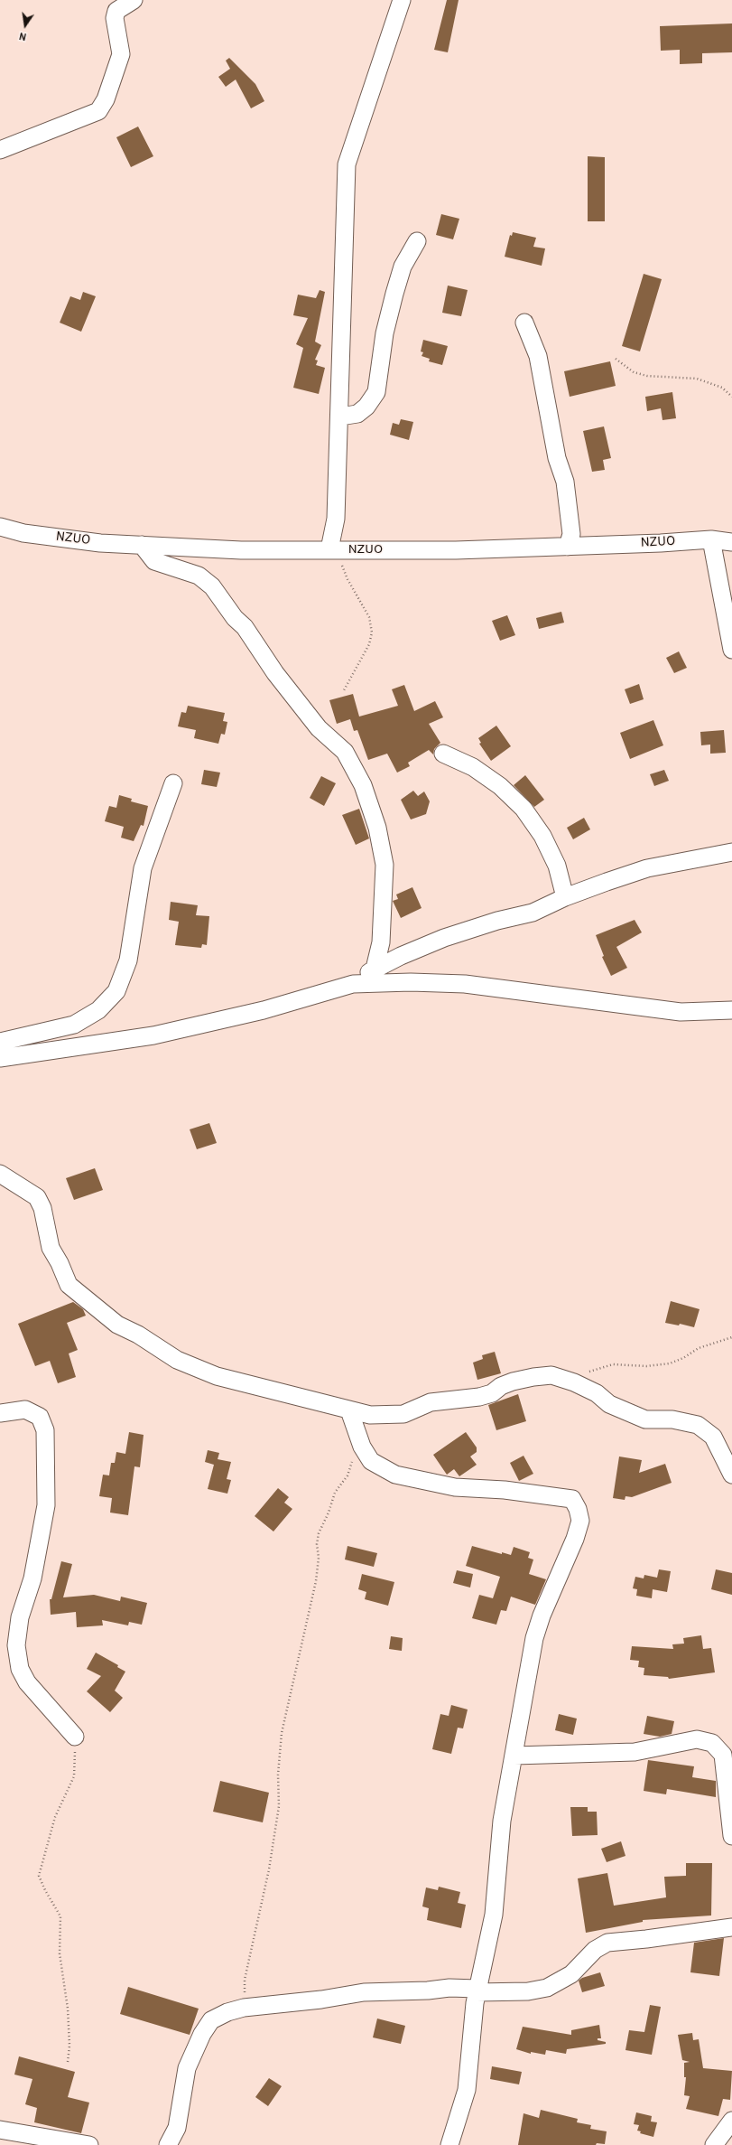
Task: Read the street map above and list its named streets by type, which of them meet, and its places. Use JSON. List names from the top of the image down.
{
  "streets": {
    "street": ["NZUO"]
  },
  "north": "bottom"
}
